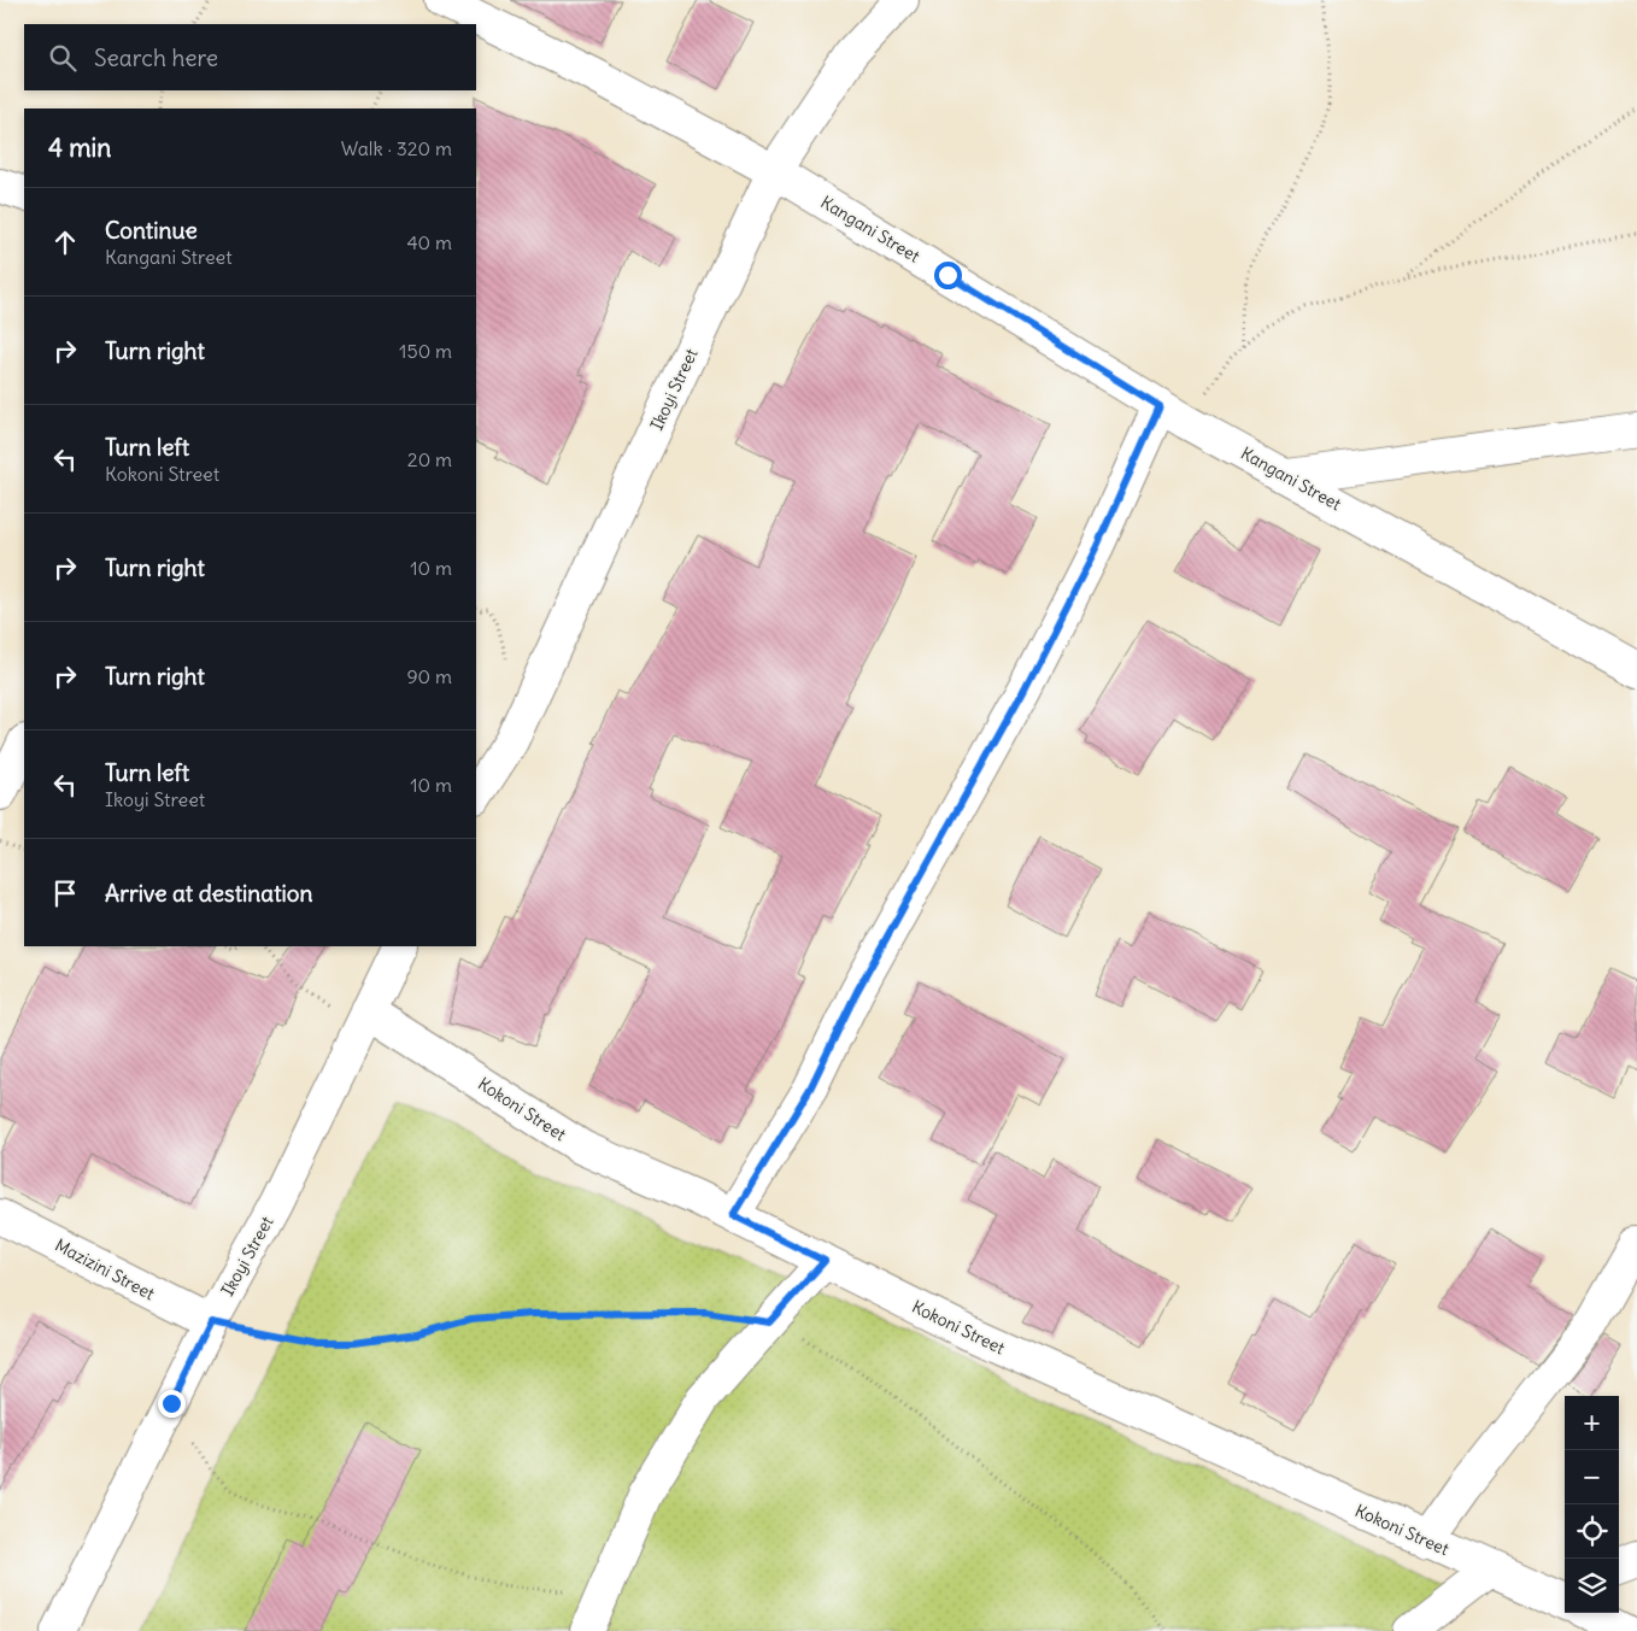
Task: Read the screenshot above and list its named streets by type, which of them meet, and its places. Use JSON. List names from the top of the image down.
{
  "streets": {
    "street": [
      "Kangani Street",
      "Ikoyi Street",
      "Kokoni Street",
      "Mazizini Street"
    ]
  },
  "crossings": [
    ["Kangani Street", "Ikoyi Street"],
    ["Ikoyi Street", "Kokoni Street"],
    ["Ikoyi Street", "Mazizini Street"]
  ],
  "page": {
    "search": "Search here",
    "heading": ["4 min", "Walk · 320 m"],
    "list": [
      ["Continue", "Kangani Street", "40 m"],
      ["Turn right", "150 m"],
      ["Turn left", "Kokoni Street", "20 m"],
      ["Turn right", "10 m"],
      ["Turn right", "90 m"],
      ["Turn left", "Ikoyi Street", "10 m"],
      "Arrive at destination"
    ],
    "map_buttons": ["+", "−"]
  }
}
